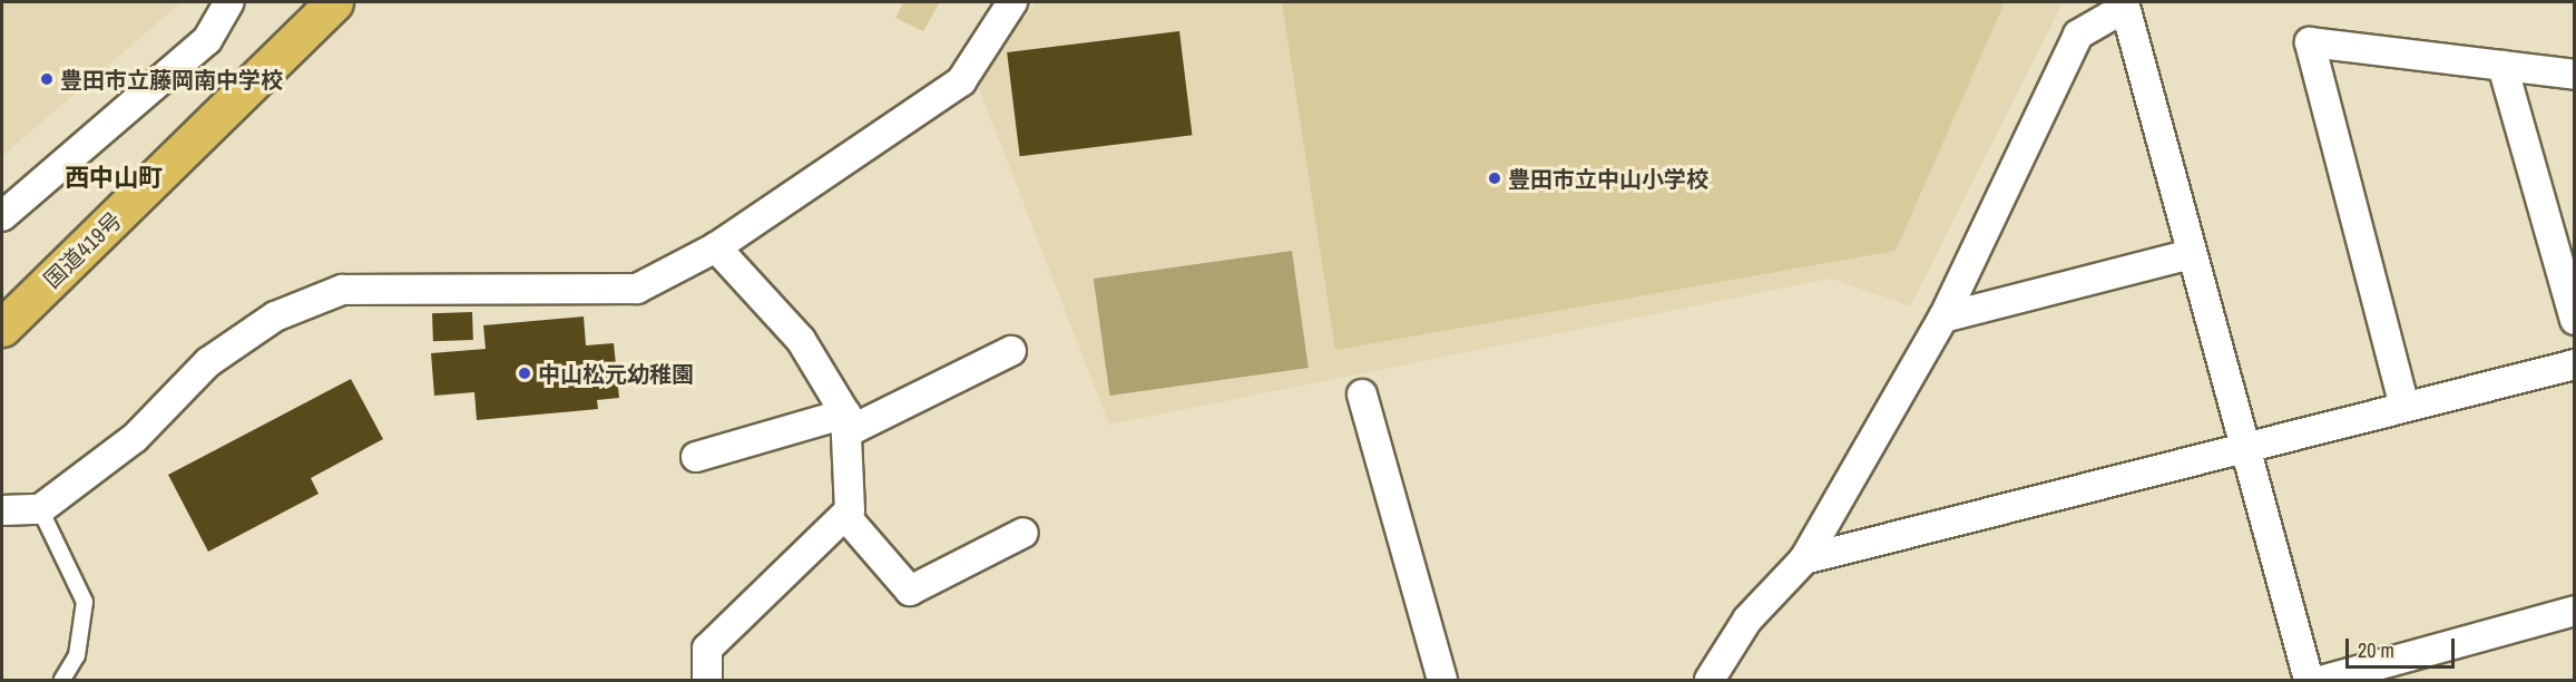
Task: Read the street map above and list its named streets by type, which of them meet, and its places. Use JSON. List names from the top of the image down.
{
  "streets": {
    "highway": ["国道419号"]
  },
  "districts": ["西中山町"],
  "places": ["豊田市立藤岡南中学校", "豊田市立中山小学校", "中山松元幼稚園"],
  "scale_bar": "20 m"
}
